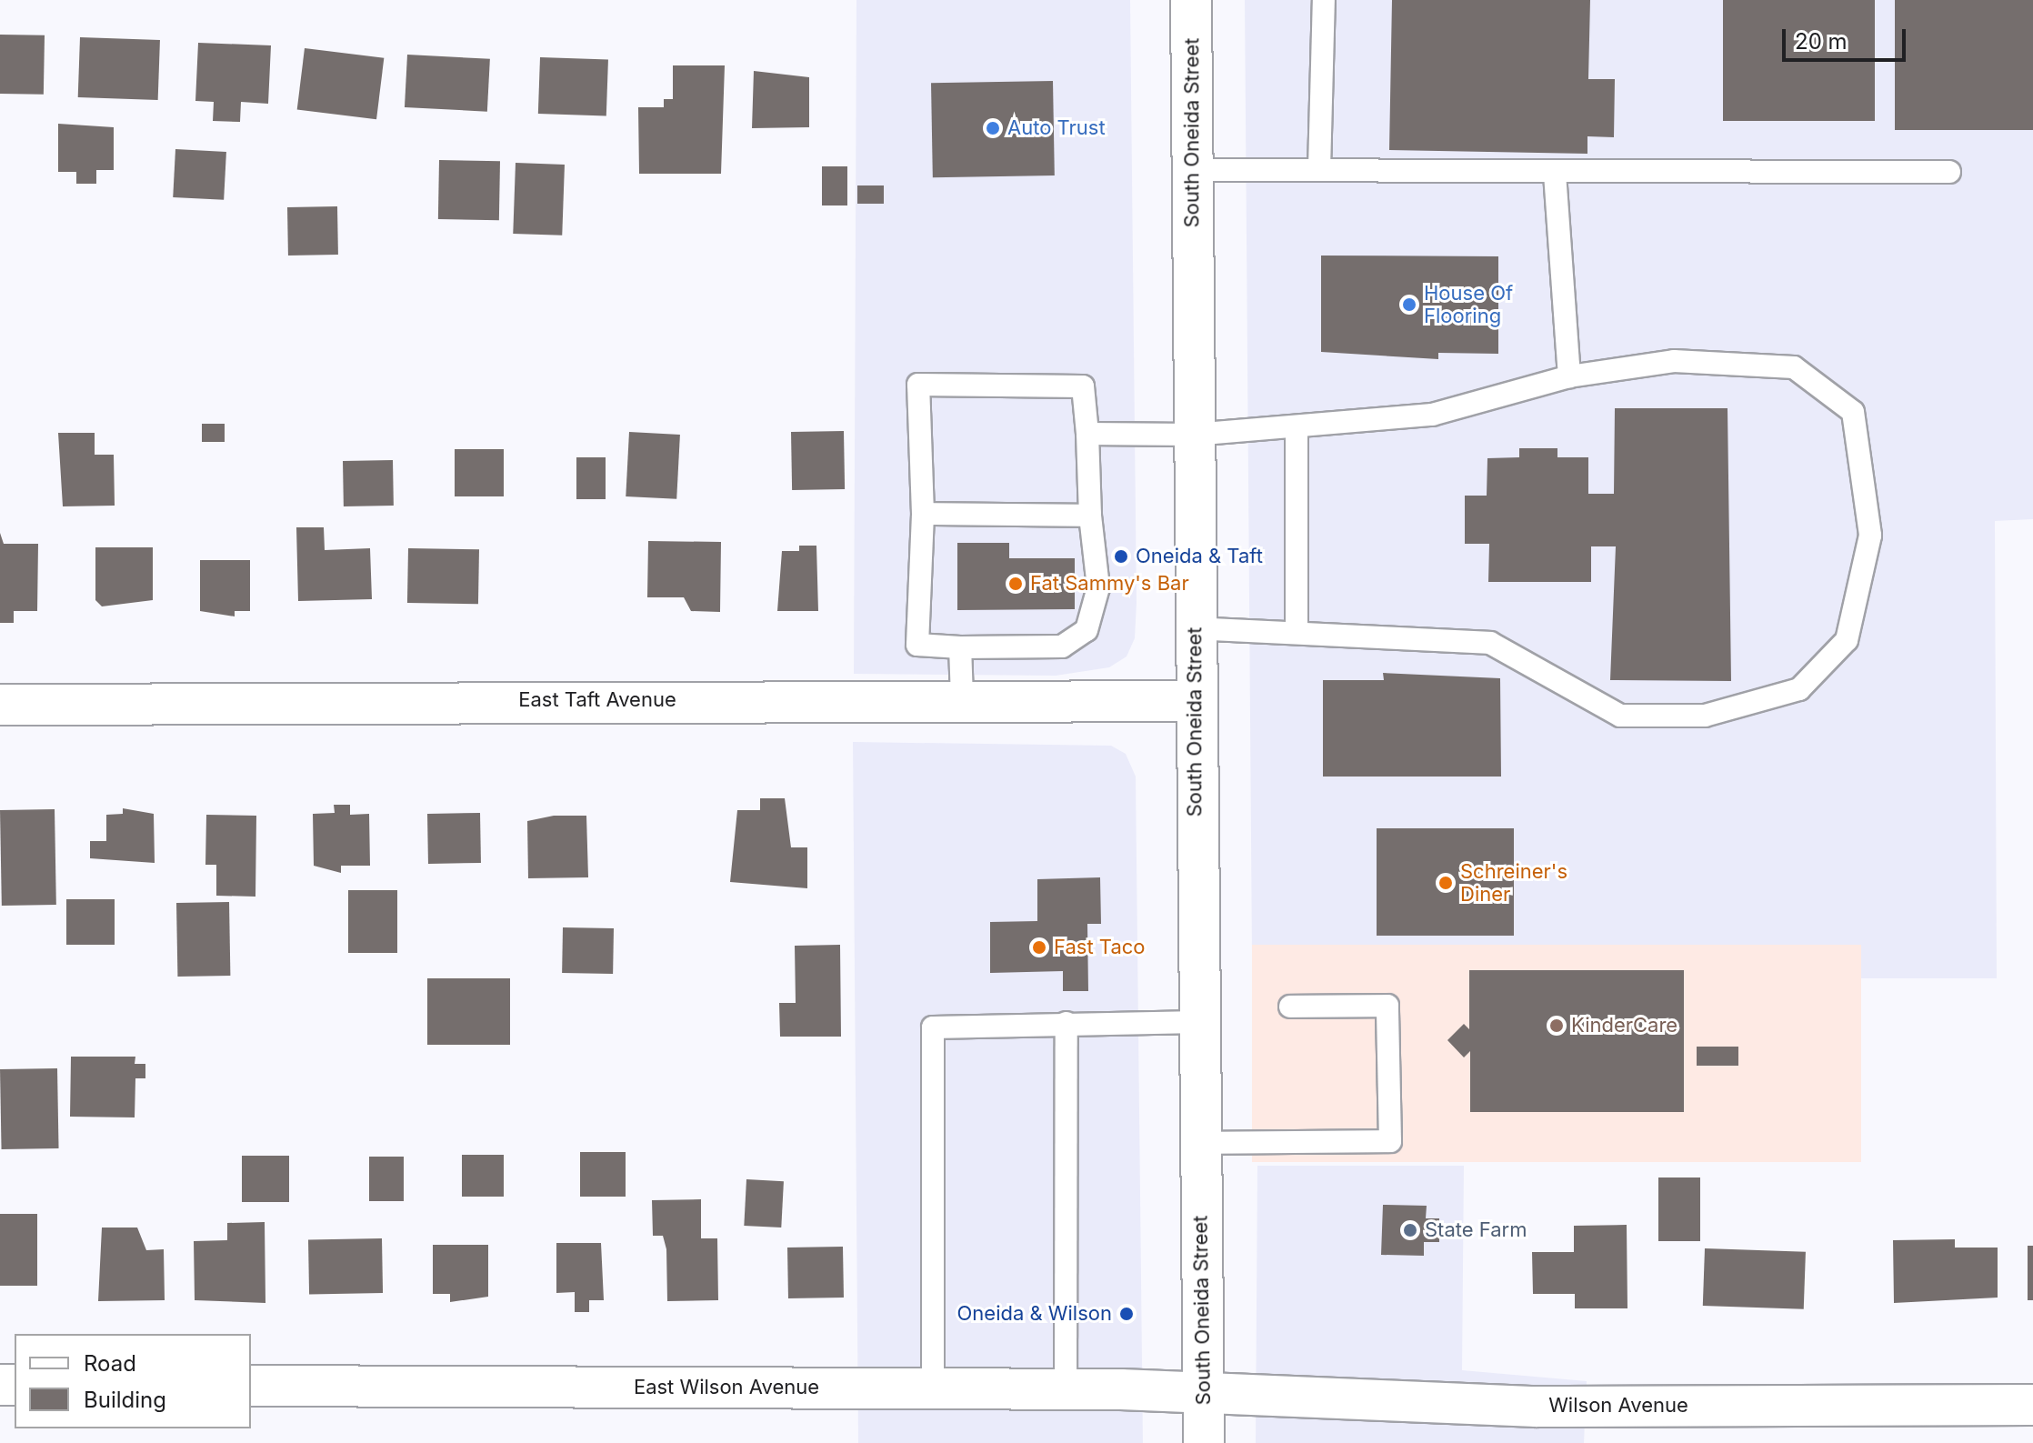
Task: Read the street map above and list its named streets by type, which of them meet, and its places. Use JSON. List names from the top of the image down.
{
  "streets": {
    "street": [
      "South Oneida Street",
      "East Taft Avenue",
      "East Wilson Avenue",
      "Wilson Avenue"
    ]
  },
  "crossings": [
    ["South Oneida Street", "East Taft Avenue"],
    ["South Oneida Street", "East Wilson Avenue"],
    ["South Oneida Street", "Wilson Avenue"],
    ["East Wilson Avenue", "Wilson Avenue"]
  ],
  "places": [
    "Auto Trust",
    "House Of Flooring",
    "Oneida & Taft",
    "Fat Sammy's Bar",
    "Schreiner's Diner",
    "Fast Taco",
    "KinderCare",
    "State Farm",
    "Oneida & Wilson"
  ],
  "legend": ["Road", "Building"],
  "scale_bar": "20 m"
}
